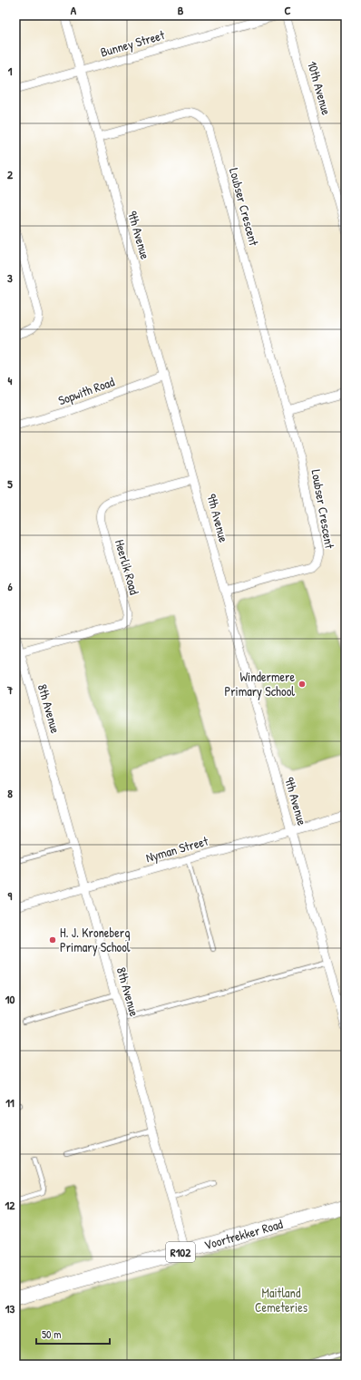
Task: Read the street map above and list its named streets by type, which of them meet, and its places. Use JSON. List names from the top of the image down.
{
  "streets": {
    "main road": ["Voortrekker Road", "R102"],
    "street": [
      "Bunney Street",
      "10th Avenue",
      "Loubser Crescent",
      "9th Avenue",
      "Sopwith Road",
      "Heerlik Road",
      "8th Avenue",
      "Nyman Street"
    ]
  },
  "crossings": [
    ["Bunney Street", "9th Avenue"],
    ["Loubser Crescent", "9th Avenue"],
    ["9th Avenue", "Sopwith Road"],
    ["9th Avenue", "Heerlik Road"],
    ["9th Avenue", "Nyman Street"],
    ["Heerlik Road", "8th Avenue"],
    ["8th Avenue", "Nyman Street"],
    ["8th Avenue", "Voortrekker Road"]
  ],
  "parks": ["Maitland Cemeteries"],
  "places": ["Windermere Primary School", "H. J. Kroneberg Primary School"],
  "scale_bar": "50 m",
  "grid": {
    "columns": ["A", "B", "C"],
    "rows": [
      "1",
      "2",
      "3",
      "4",
      "5",
      "6",
      "7",
      "8",
      "9",
      "10",
      "11",
      "12",
      "13"
    ]
  }
}
